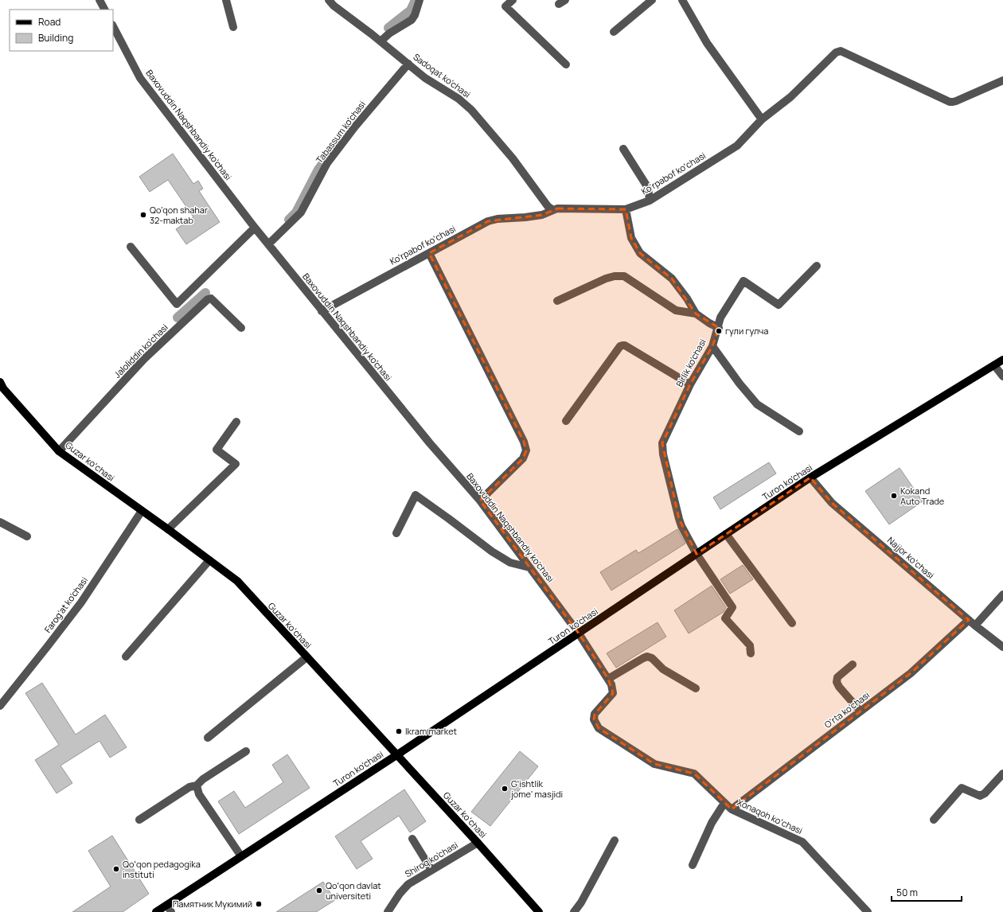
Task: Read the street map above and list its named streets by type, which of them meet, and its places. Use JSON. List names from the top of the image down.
{
  "streets": {
    "main road": ["Guzar koʻchasi", "Turon ko'chasi"],
    "street": [
      "Sadoqat ko'chasi",
      "Baxovuddin Naqshbandiy ko'chasi",
      "Tabassum ko'chasi",
      "Ko'rpabof koʻchasi",
      "Jaloliddin ko'chasi",
      "Birlik ko'chasi",
      "Najjor koʻchasi",
      "Farog'at ko'chasi",
      "O'rta ko'chasi",
      "Xonaqoh koʻchasi",
      "Shiroq ko'chasi"
    ]
  },
  "crossings": [
    ["Sadoqat ko'chasi", "Tabassum ko'chasi"],
    ["Sadoqat ko'chasi", "Ko'rpabof koʻchasi"],
    ["Baxovuddin Naqshbandiy ko'chasi", "Tabassum ko'chasi"],
    ["Baxovuddin Naqshbandiy ko'chasi", "Ko'rpabof koʻchasi"],
    ["Baxovuddin Naqshbandiy ko'chasi", "Turon ko'chasi"],
    ["Baxovuddin Naqshbandiy ko'chasi", "Xonaqoh koʻchasi"],
    ["Jaloliddin ko'chasi", "Guzar koʻchasi"],
    ["Birlik ko'chasi", "Turon ko'chasi"],
    ["Guzar koʻchasi", "Turon ko'chasi"],
    ["Guzar koʻchasi", "Farog'at ko'chasi"],
    ["Guzar koʻchasi", "Shiroq ko'chasi"],
    ["Turon ko'chasi", "Najjor koʻchasi"],
    ["Turon ko'chasi", "Xonaqoh koʻchasi"],
    ["Najjor koʻchasi", "O'rta ko'chasi"],
    ["O'rta ko'chasi", "Xonaqoh koʻchasi"]
  ],
  "places": [
    "Qo'qon shahar 32-maktab",
    "гули гулча",
    "Kokand Auto Trade",
    "Ikram market",
    "Gʻishtlik jome' masjidi",
    "Qoʻqon pedagogika instituti",
    "Qoʻqon davlat universiteti",
    "Памятник Мукимий"
  ],
  "legend": ["Road", "Building"],
  "scale_bar": "50 m"
}
